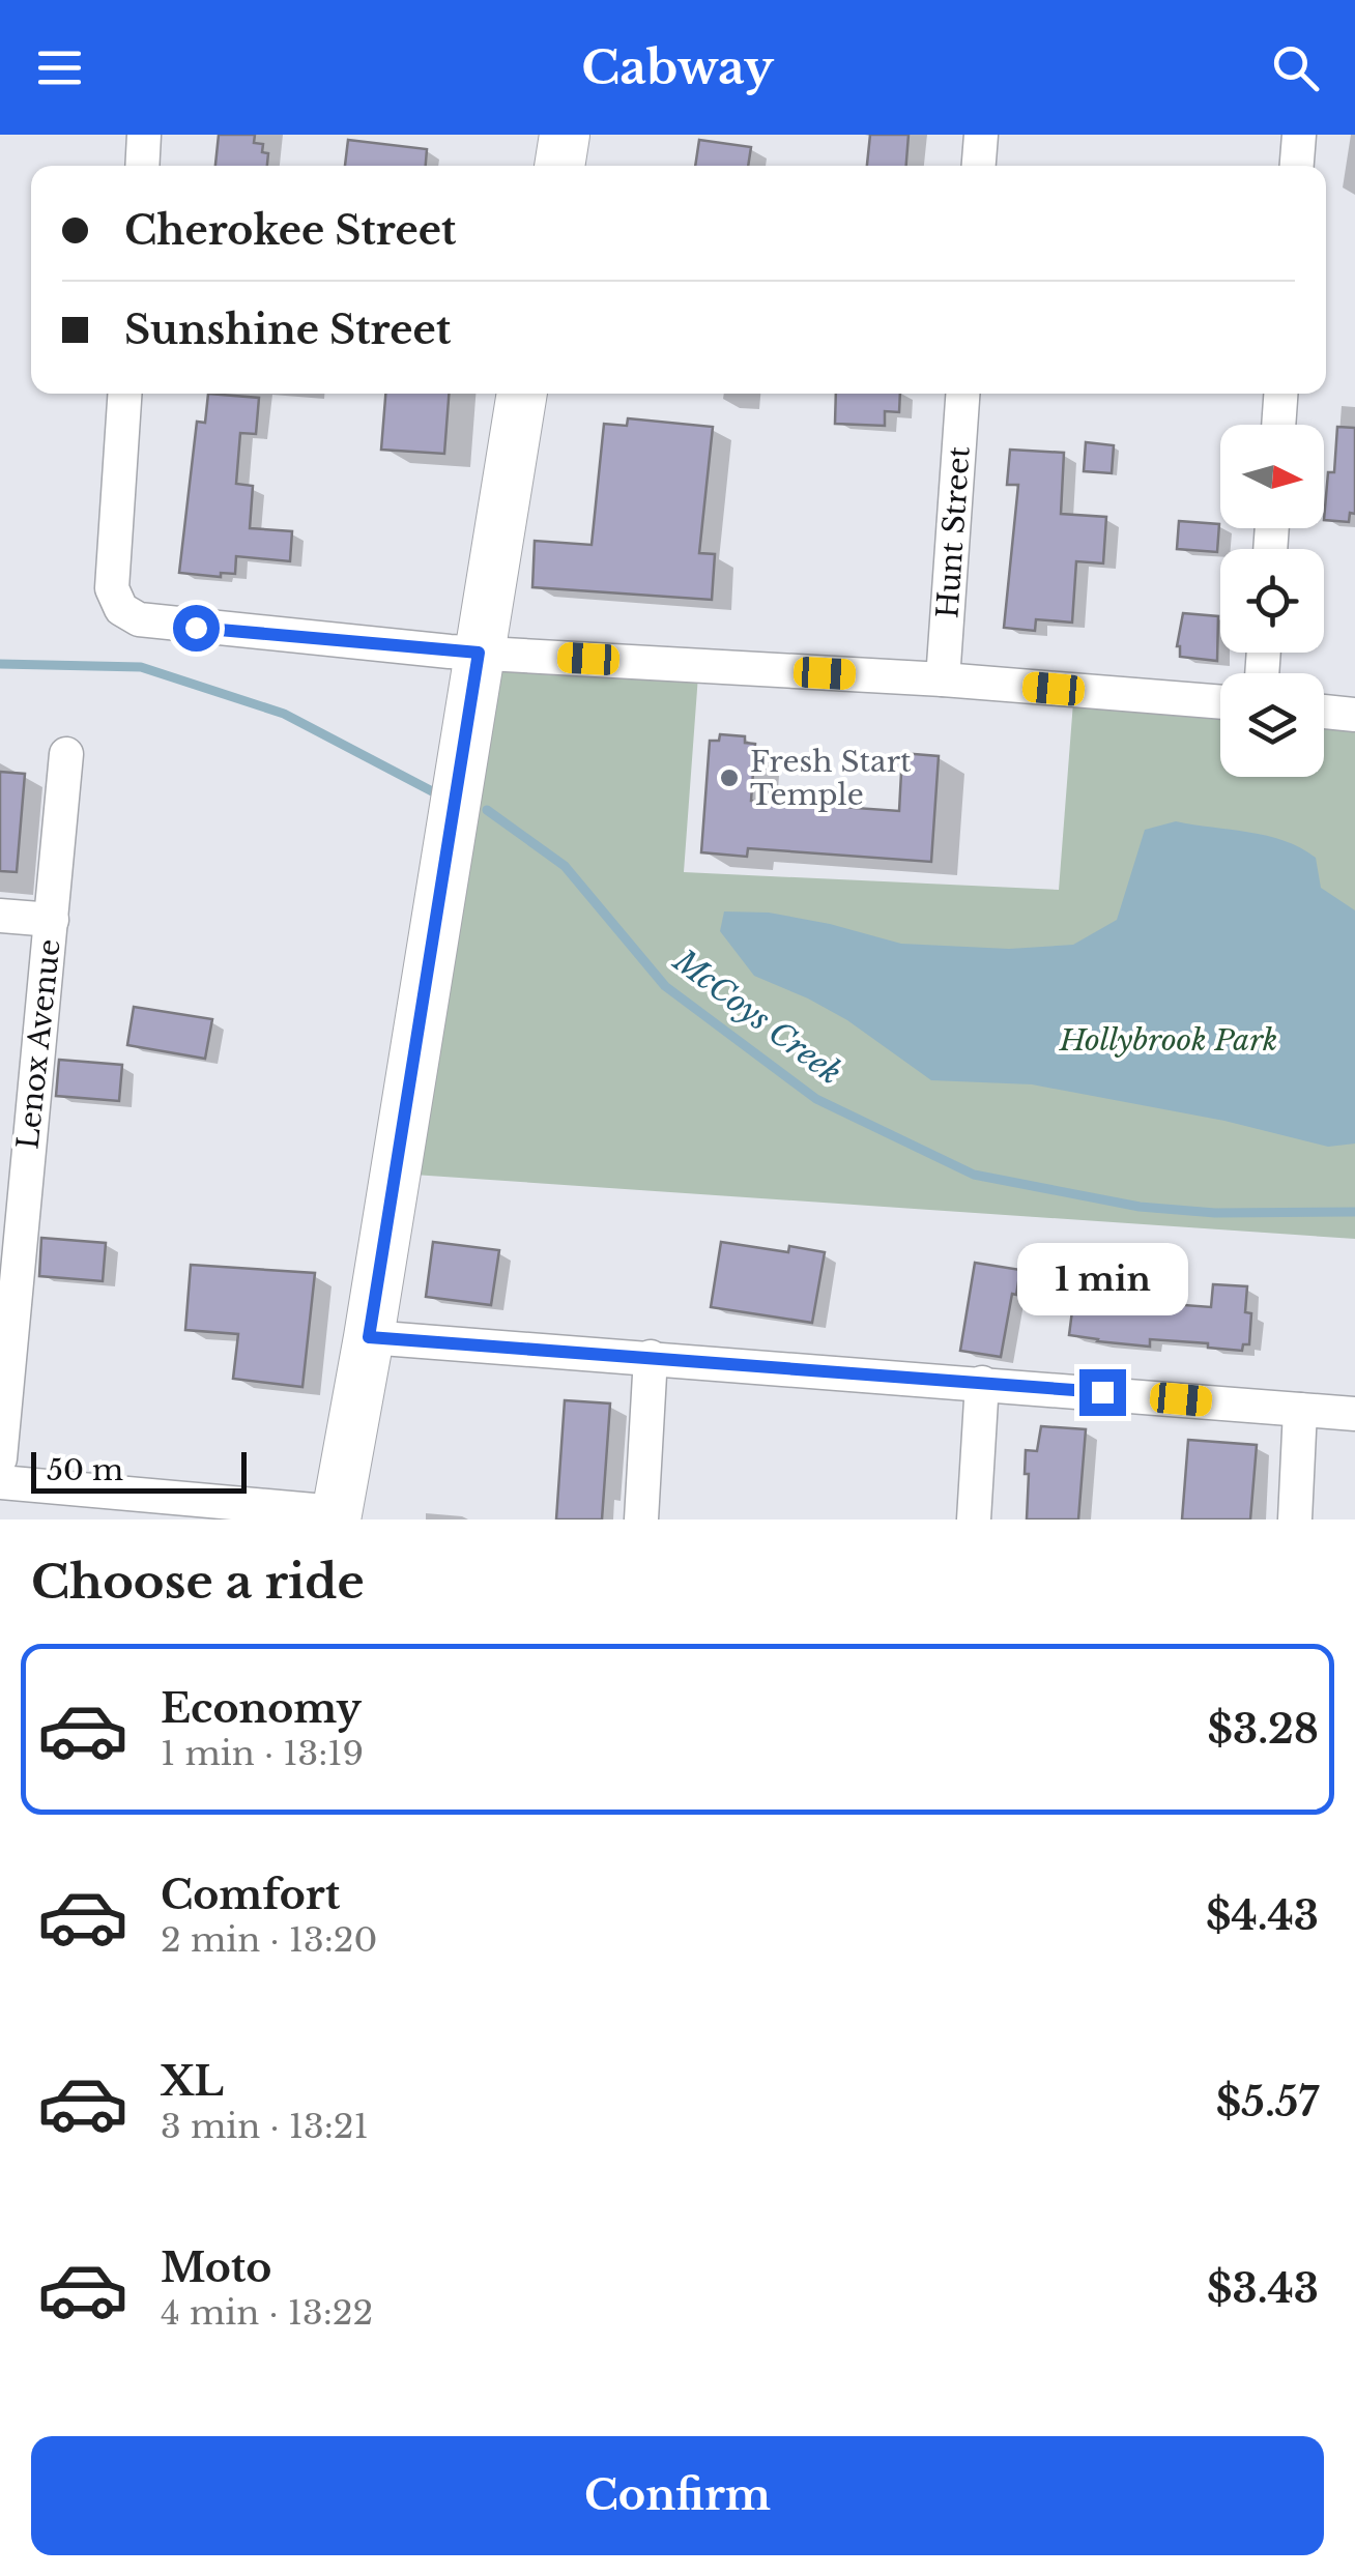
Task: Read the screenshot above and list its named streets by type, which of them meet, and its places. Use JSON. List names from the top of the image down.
{
  "streets": {
    "street": ["Hunt Street", "Lenox Avenue"]
  },
  "water": ["McCoys Creek"],
  "parks": ["Hollybrook Park"],
  "places": ["Fresh Start Temple"],
  "scale_bar": "50 m",
  "north": "right",
  "page": {
    "header": "Cabway",
    "banner": ["Cherokee Street", "Sunshine Street"],
    "bubble": "1 min",
    "scale": "50 m",
    "heading": "Choose a ride",
    "list": [
      {
        "name": "Economy",
        "note": "1 min · 13:19",
        "value": "$3.28"
      },
      {
        "name": "Comfort",
        "note": "2 min · 13:20",
        "value": "$4.43"
      },
      {
        "name": "XL",
        "note": "3 min · 13:21",
        "value": "$5.57"
      },
      {
        "name": "Moto",
        "note": "4 min · 13:22",
        "value": "$3.43"
      }
    ],
    "buttons": "Confirm"
  }
}
